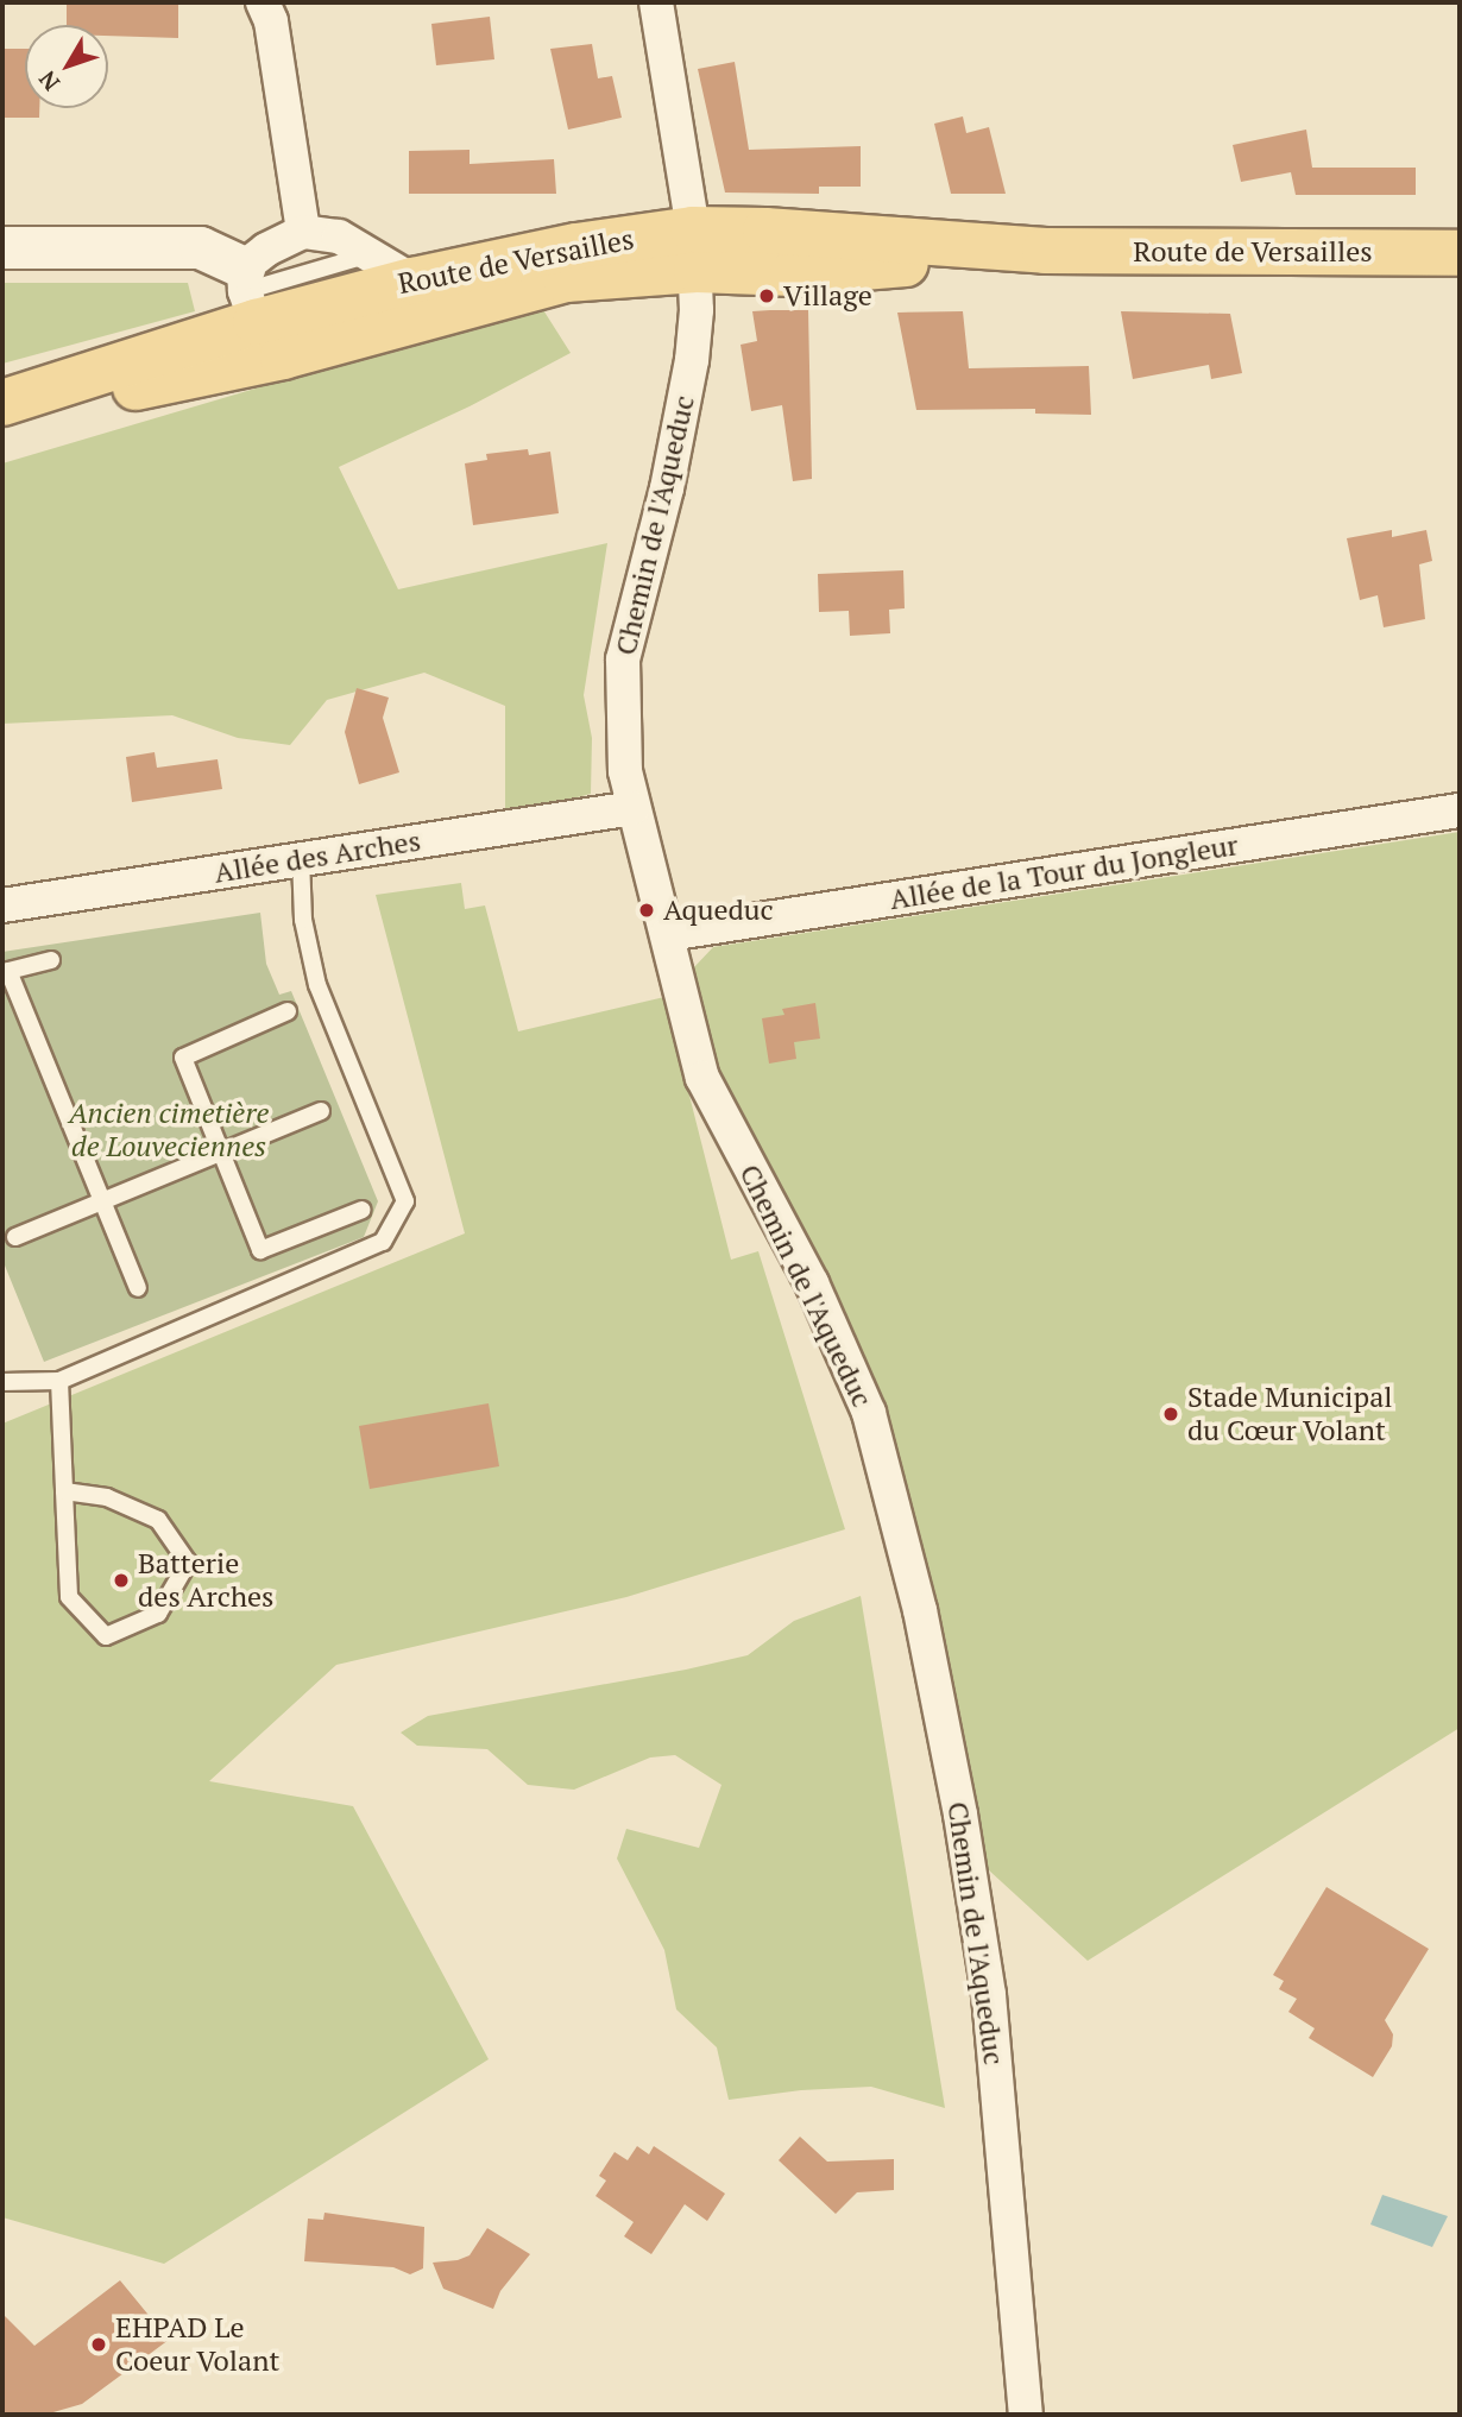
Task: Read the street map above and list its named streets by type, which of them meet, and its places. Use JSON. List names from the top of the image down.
{
  "streets": {
    "main road": ["Route de Versailles"],
    "street": ["Chemin de l'Aqueduc", "Allée des Arches", "Allée de la Tour du Jongleur"]
  },
  "crossings": [
    ["Route de Versailles", "Chemin de l'Aqueduc"],
    ["Chemin de l'Aqueduc", "Allée des Arches"],
    ["Chemin de l'Aqueduc", "Allée de la Tour du Jongleur"]
  ],
  "parks": ["Ancien cimetière de Louveciennes"],
  "places": [
    "Village",
    "Aqueduc",
    "Stade Municipal du Cœur Volant",
    "Batterie des Arches",
    "EHPAD Le Coeur Volant"
  ],
  "north": "bottom left"
}
